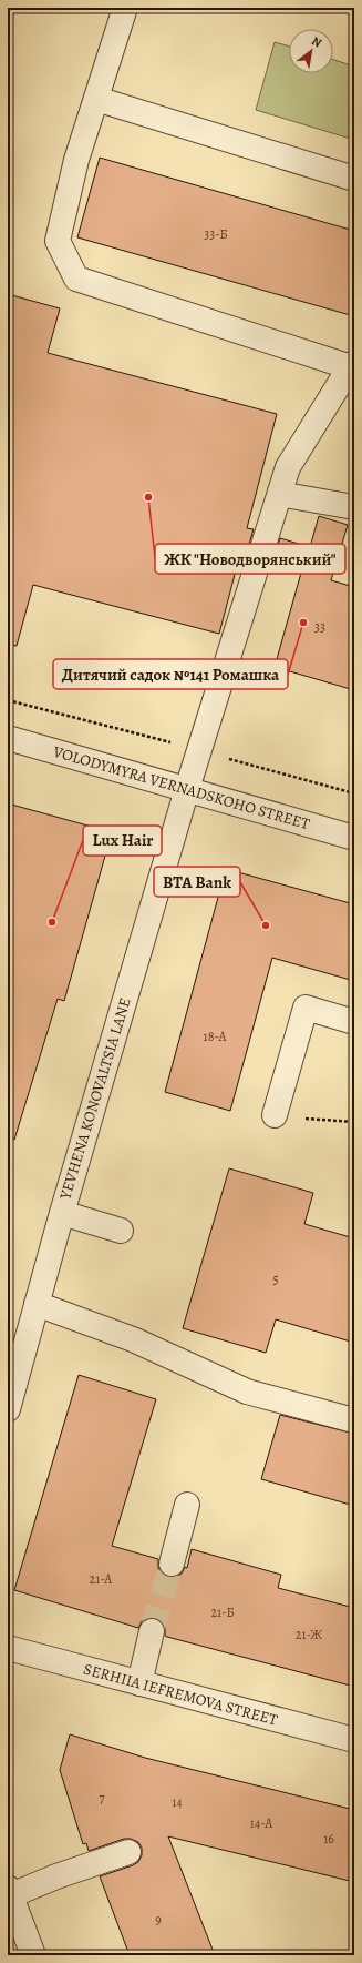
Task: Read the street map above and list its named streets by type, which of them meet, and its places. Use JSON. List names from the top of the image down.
{
  "streets": {
    "street": ["VOLODYMYRA VERNADSKOHO STREET", "YEVHENA KONOVALTSIA LANE", "SERHIIA IEFREMOVA STREET"]
  },
  "crossings": [
    ["VOLODYMYRA VERNADSKOHO STREET", "YEVHENA KONOVALTSIA LANE"]
  ],
  "places": [
    "ЖК \"Новодворянський\"",
    "Дитячий садок №141 Ромашка",
    "Lux Hair",
    "BTA Bank"
  ],
  "house_numbers": [
    "33-Б",
    "33",
    "18-А",
    "5",
    "21-А",
    "21-Б",
    "21-Ж",
    "7",
    "14",
    "14-А",
    "16",
    "9"
  ],
  "north": "top right"
}
